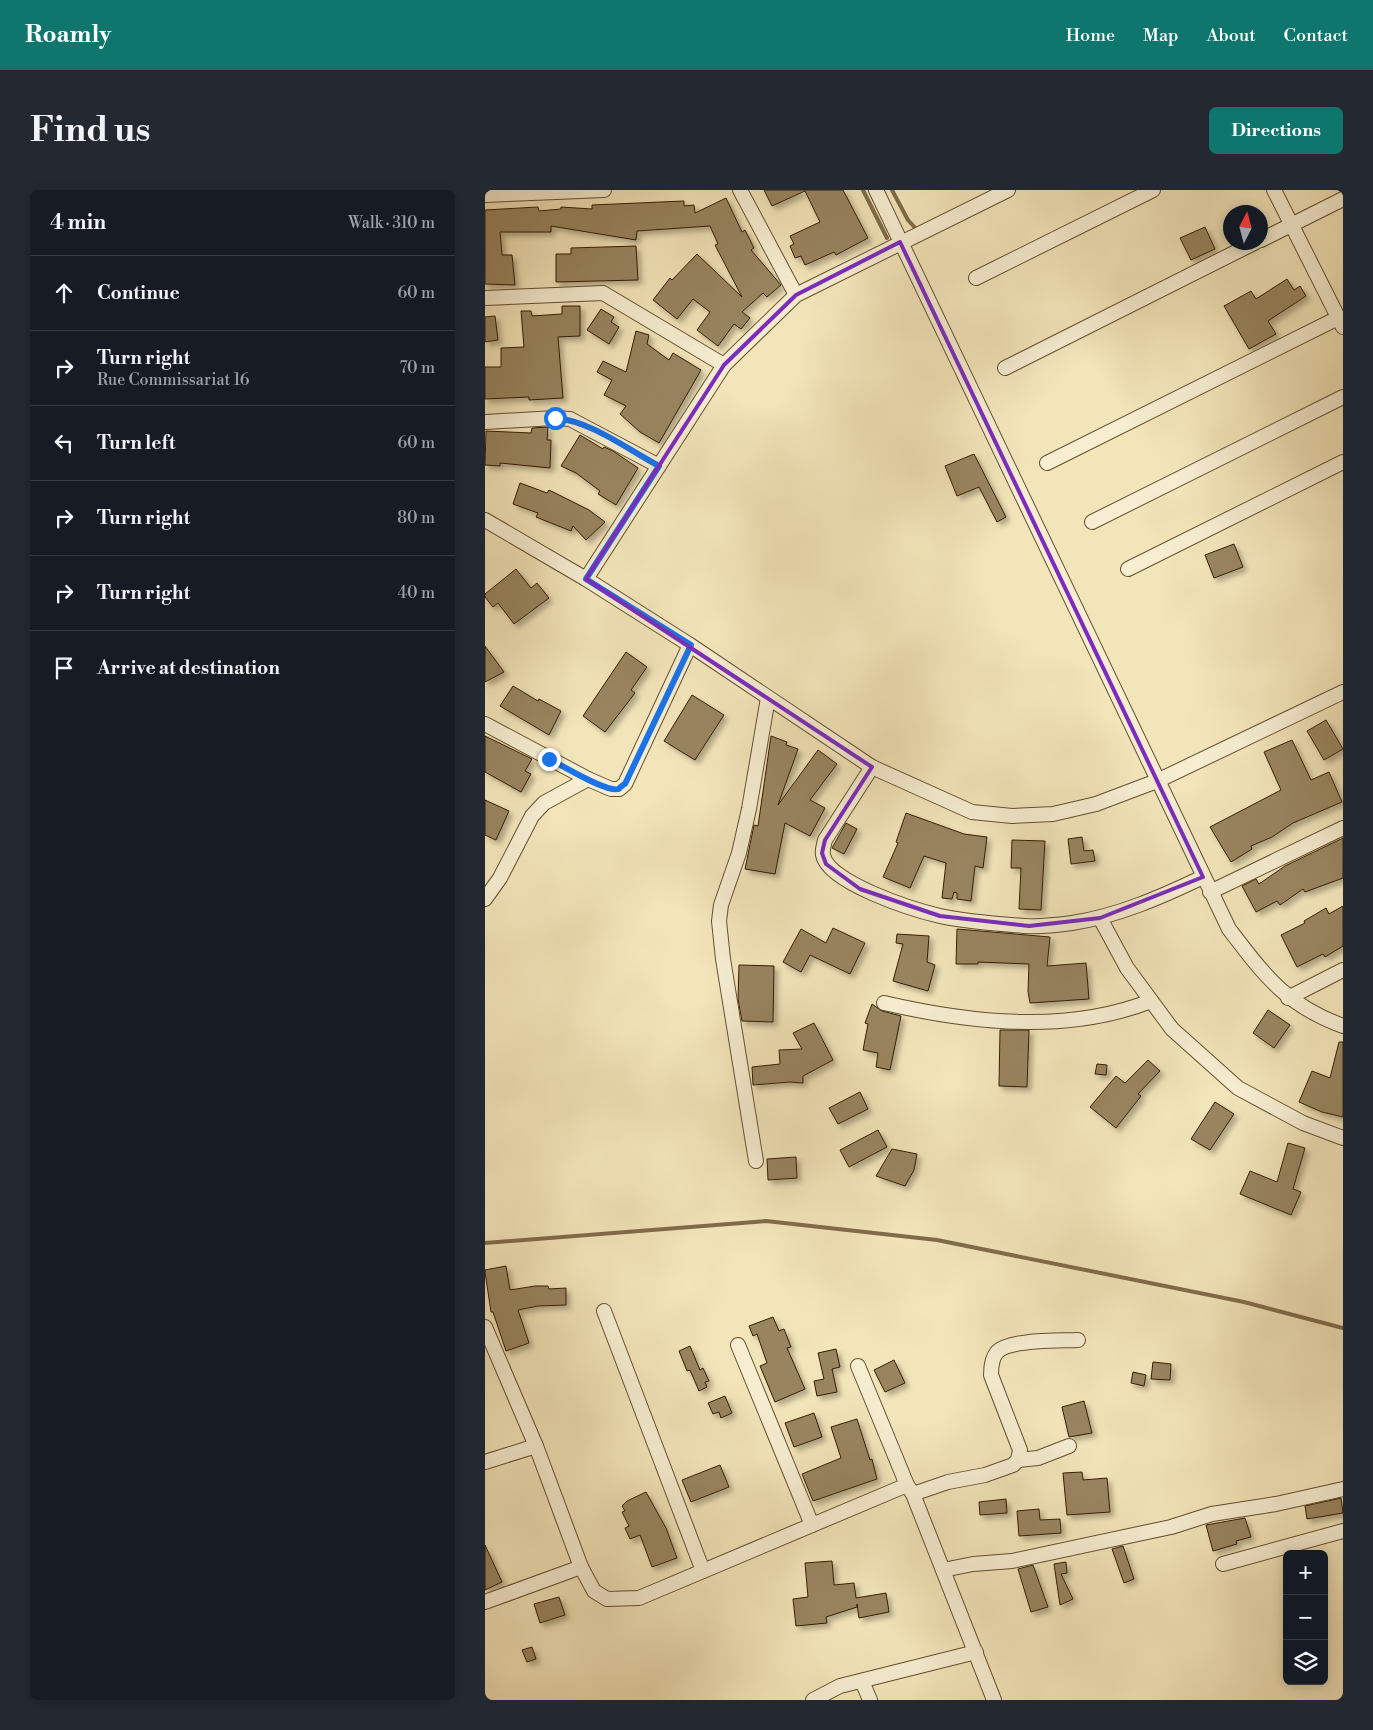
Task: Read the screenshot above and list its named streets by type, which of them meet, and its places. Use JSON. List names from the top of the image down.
{
  "north": "top",
  "page": {
    "header": "Roamly",
    "nav": [
      "Home",
      "Map",
      "About",
      "Contact"
    ],
    "buttons": "Directions",
    "title": "Find us",
    "heading": ["4 min", "Walk · 310 m"],
    "list": [
      ["Continue", "60 m"],
      ["Turn right", "Rue Commissariat 16", "70 m"],
      ["Turn left", "60 m"],
      ["Turn right", "80 m"],
      ["Turn right", "40 m"],
      "Arrive at destination"
    ],
    "map_buttons": ["+", "−"]
  }
}
